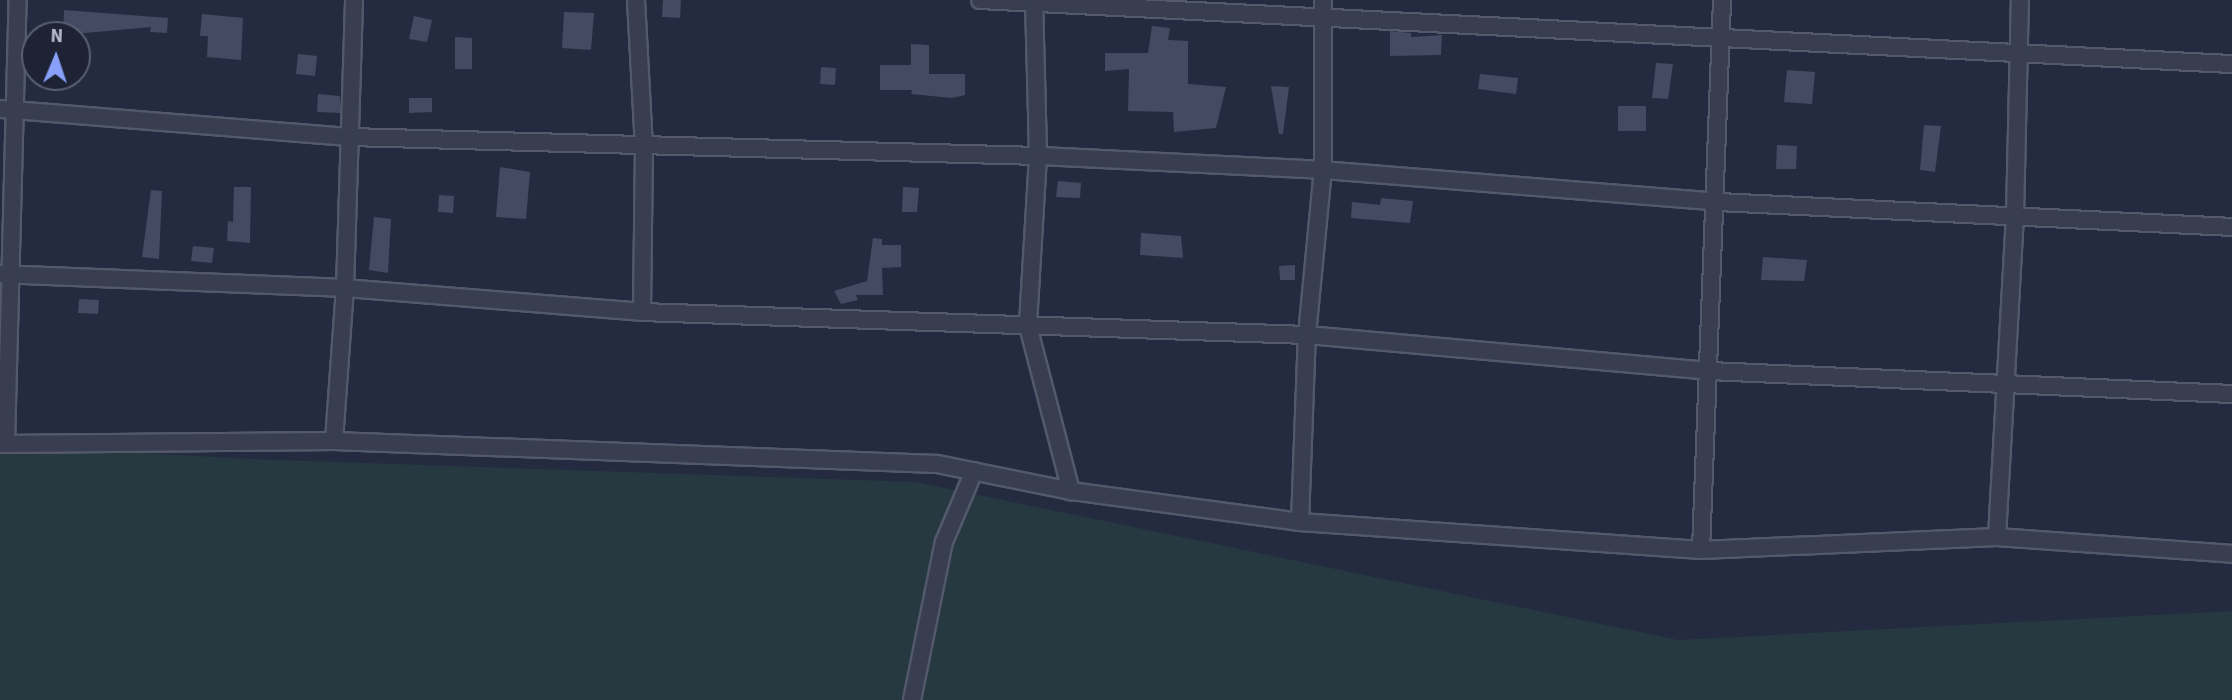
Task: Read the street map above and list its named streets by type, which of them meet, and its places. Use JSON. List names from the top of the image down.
{
  "north": "top"
}
